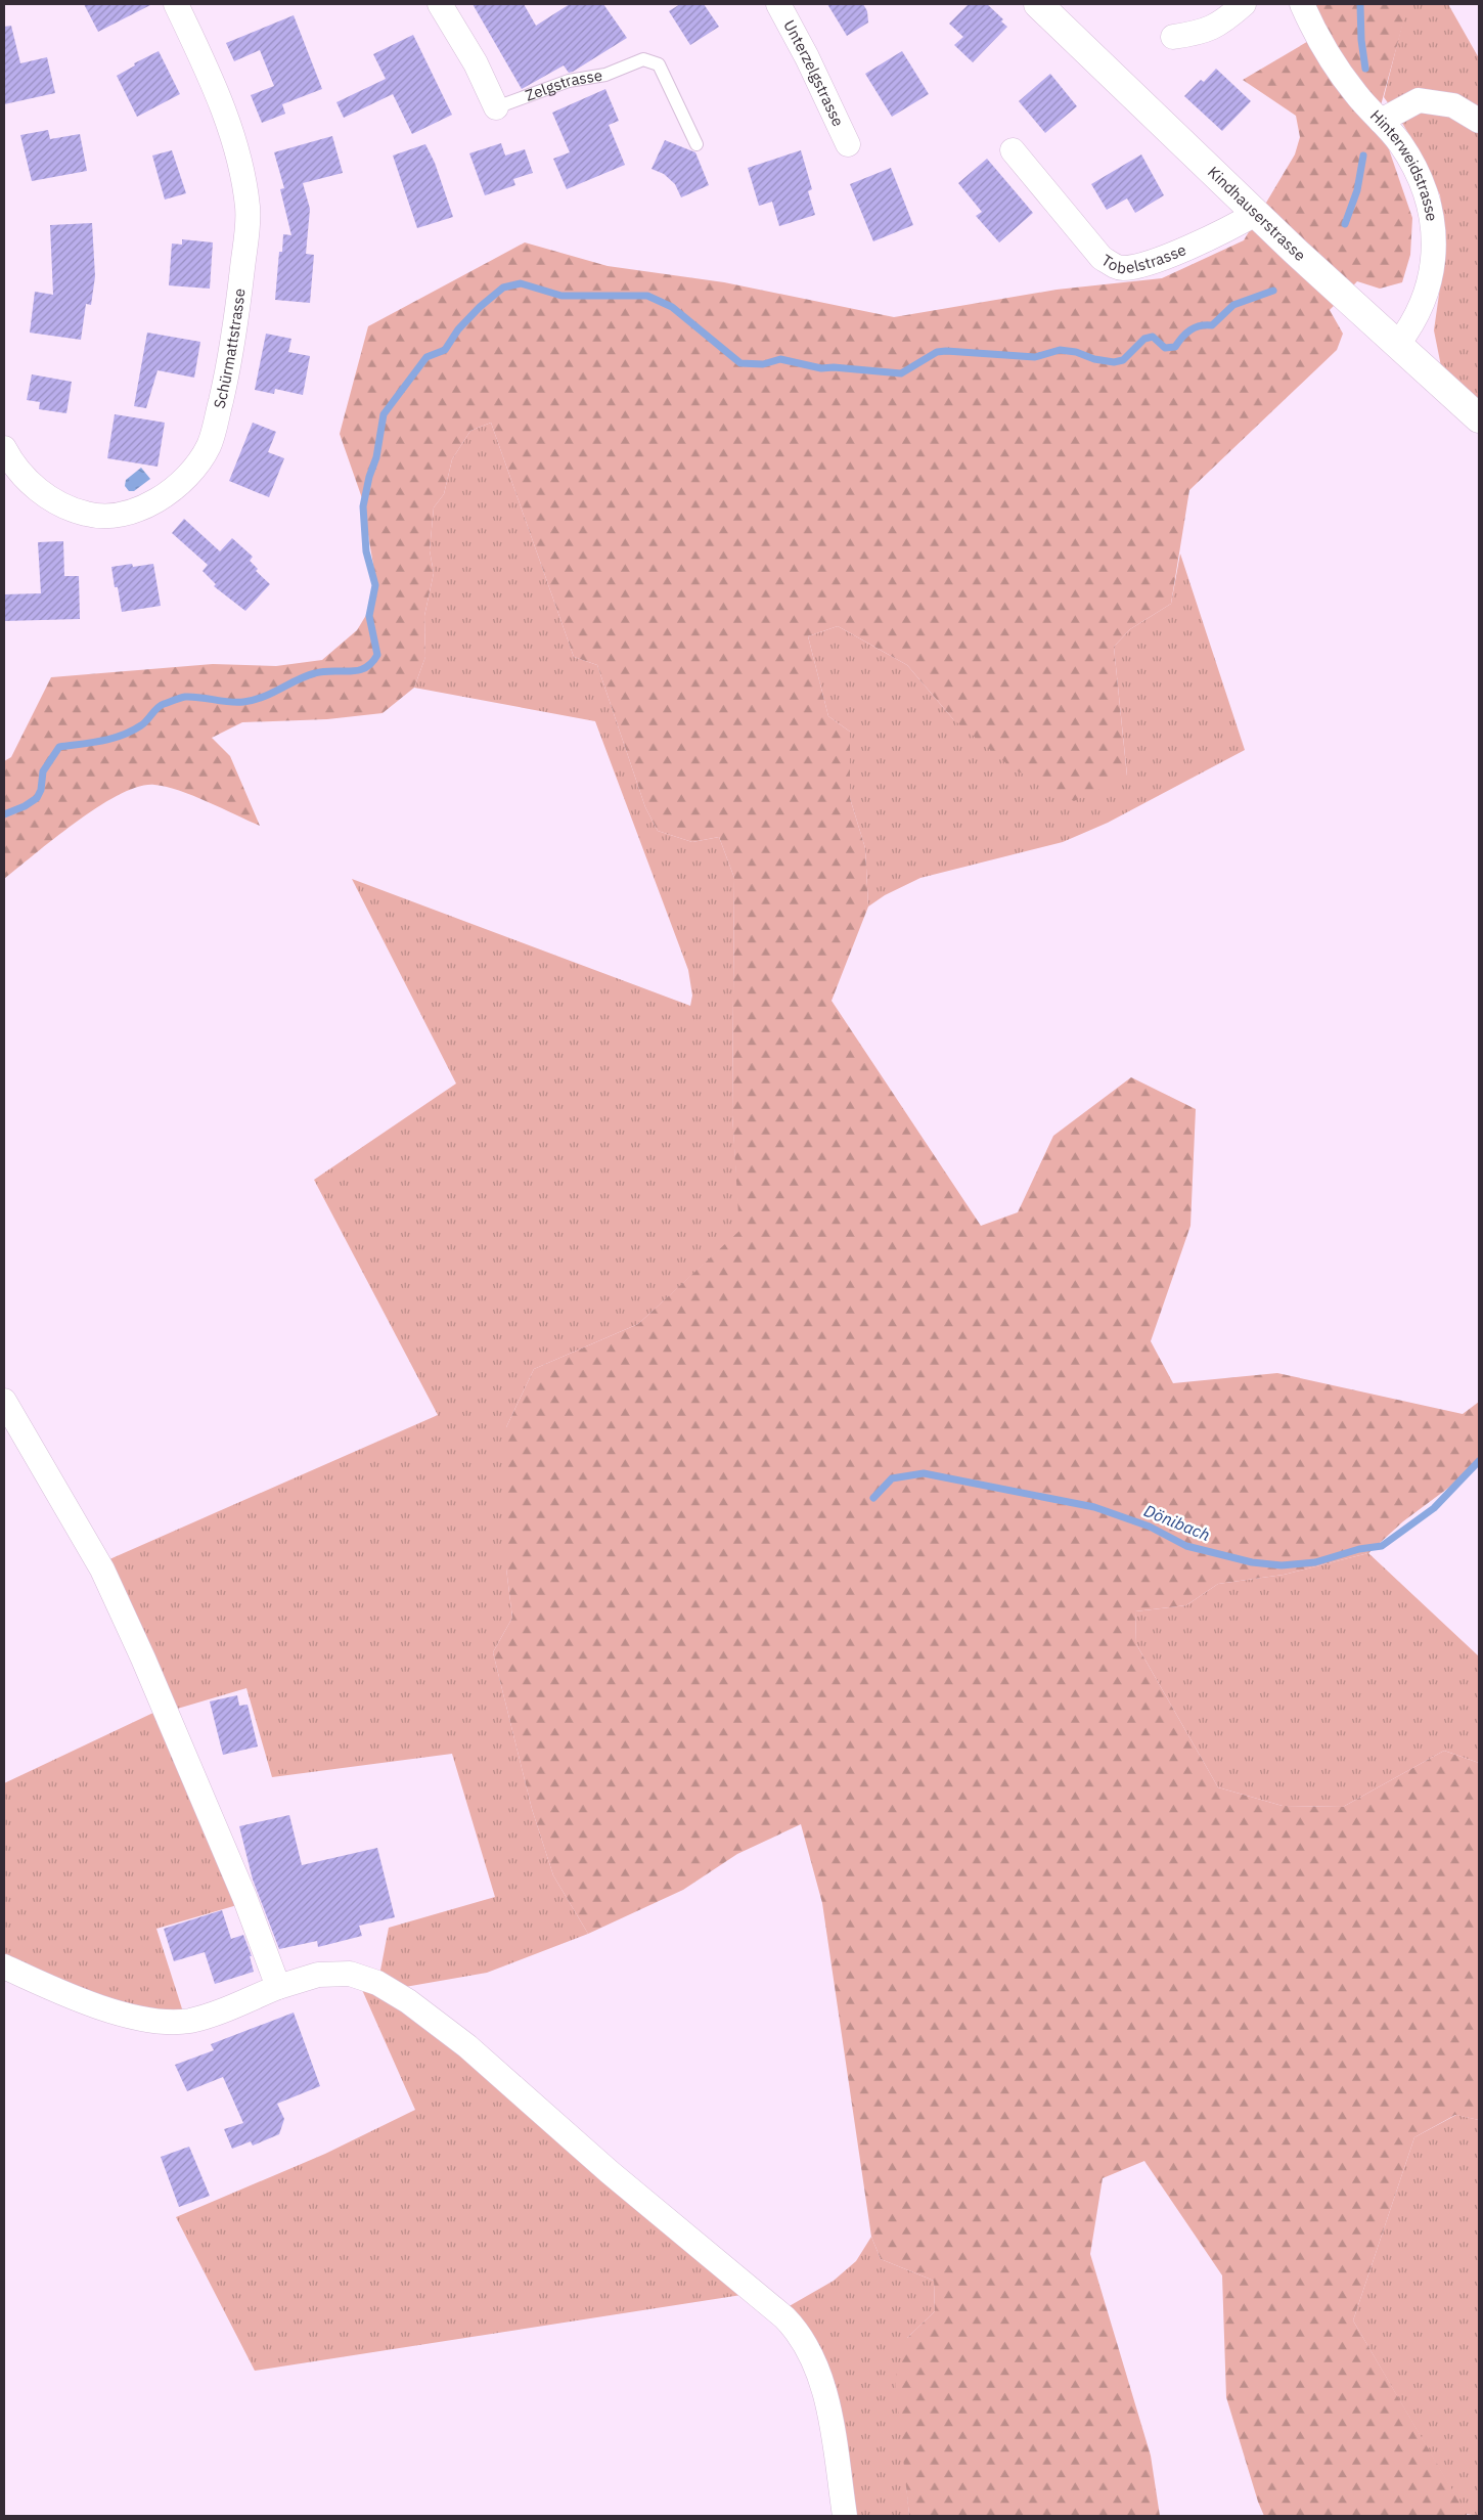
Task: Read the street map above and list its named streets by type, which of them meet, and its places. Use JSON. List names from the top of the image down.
{
  "streets": {
    "street": [
      "Unterzelgstrasse",
      "Zelgstrasse",
      "Hinterweidstrasse",
      "Kindhauserstrasse",
      "Tobelstrasse",
      "Schürmattstrasse"
    ]
  },
  "crossings": [
    ["Hinterweidstrasse", "Kindhauserstrasse"],
    ["Kindhauserstrasse", "Tobelstrasse"]
  ],
  "water": ["Dönibach"]
}
